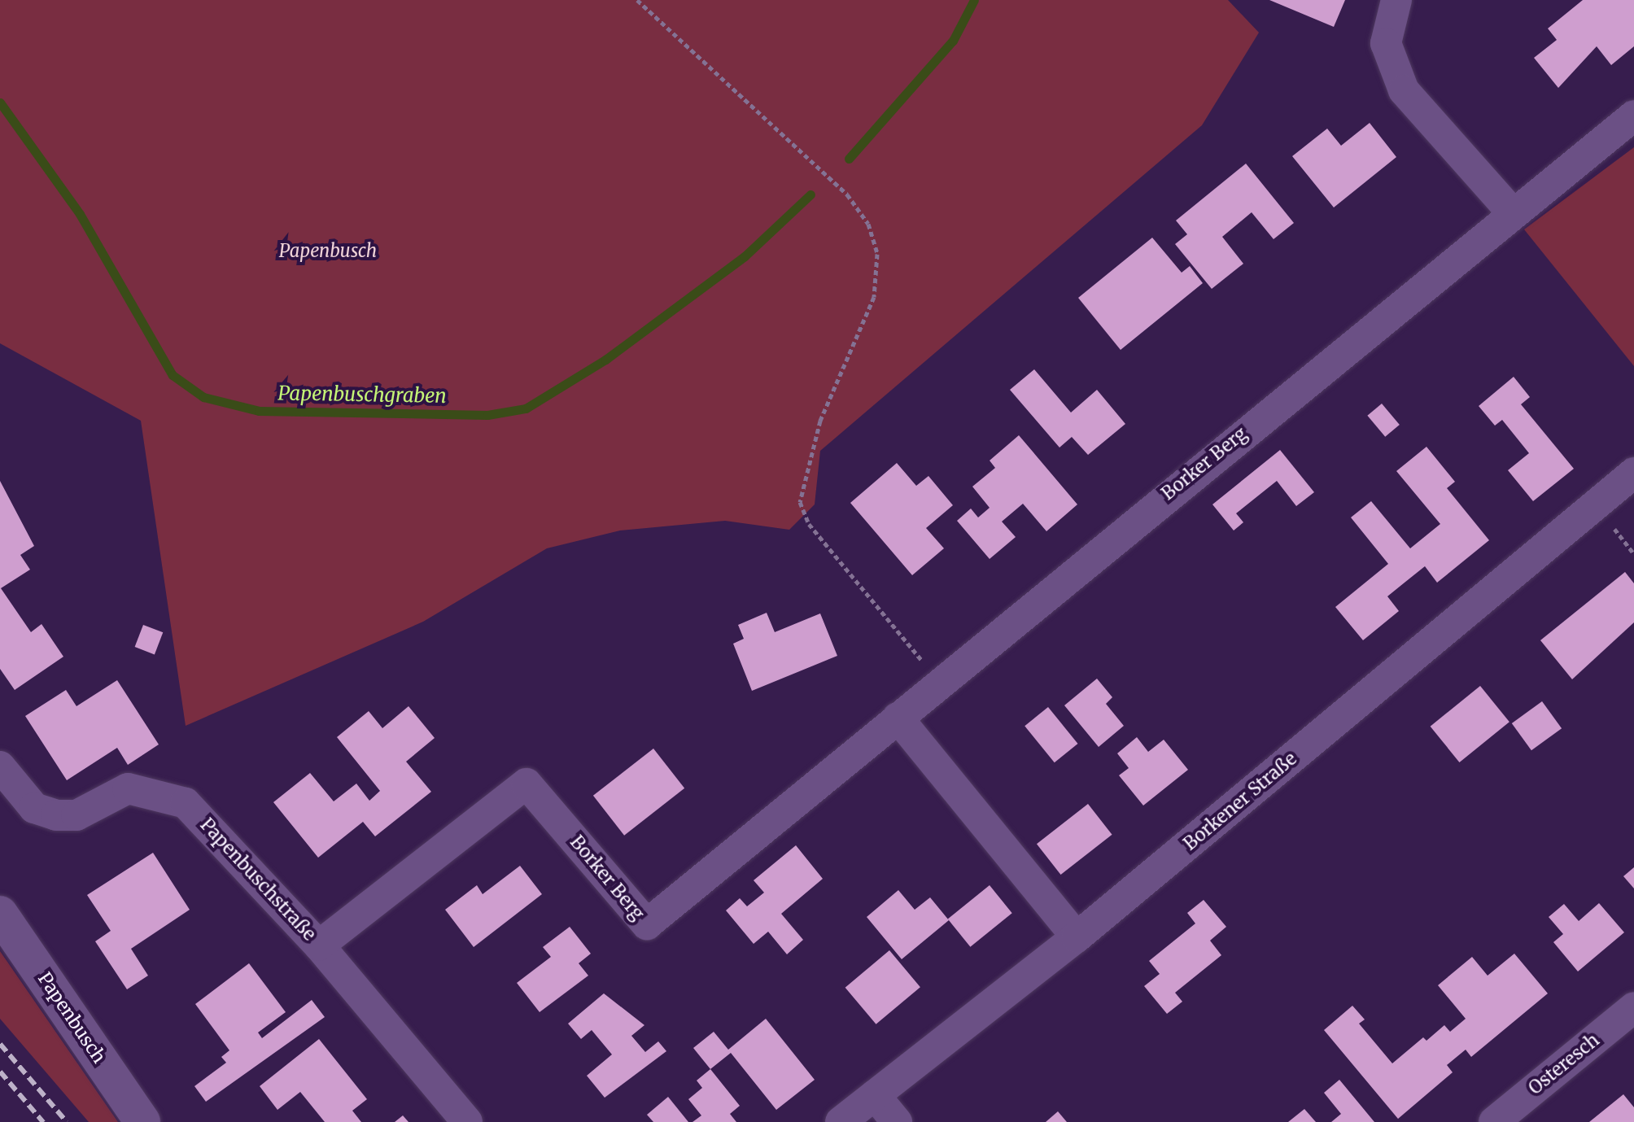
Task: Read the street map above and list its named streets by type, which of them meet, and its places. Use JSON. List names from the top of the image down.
{
  "streets": {
    "street": [
      "Borker Berg",
      "Borkener Straße",
      "Papenbuschstraße",
      "Papenbusch",
      "Osteresch"
    ]
  },
  "crossings": [
    ["Borker Berg", "Papenbuschstraße"]
  ],
  "water": ["Papenbuschgraben"],
  "parks": ["Papenbusch"]
}
